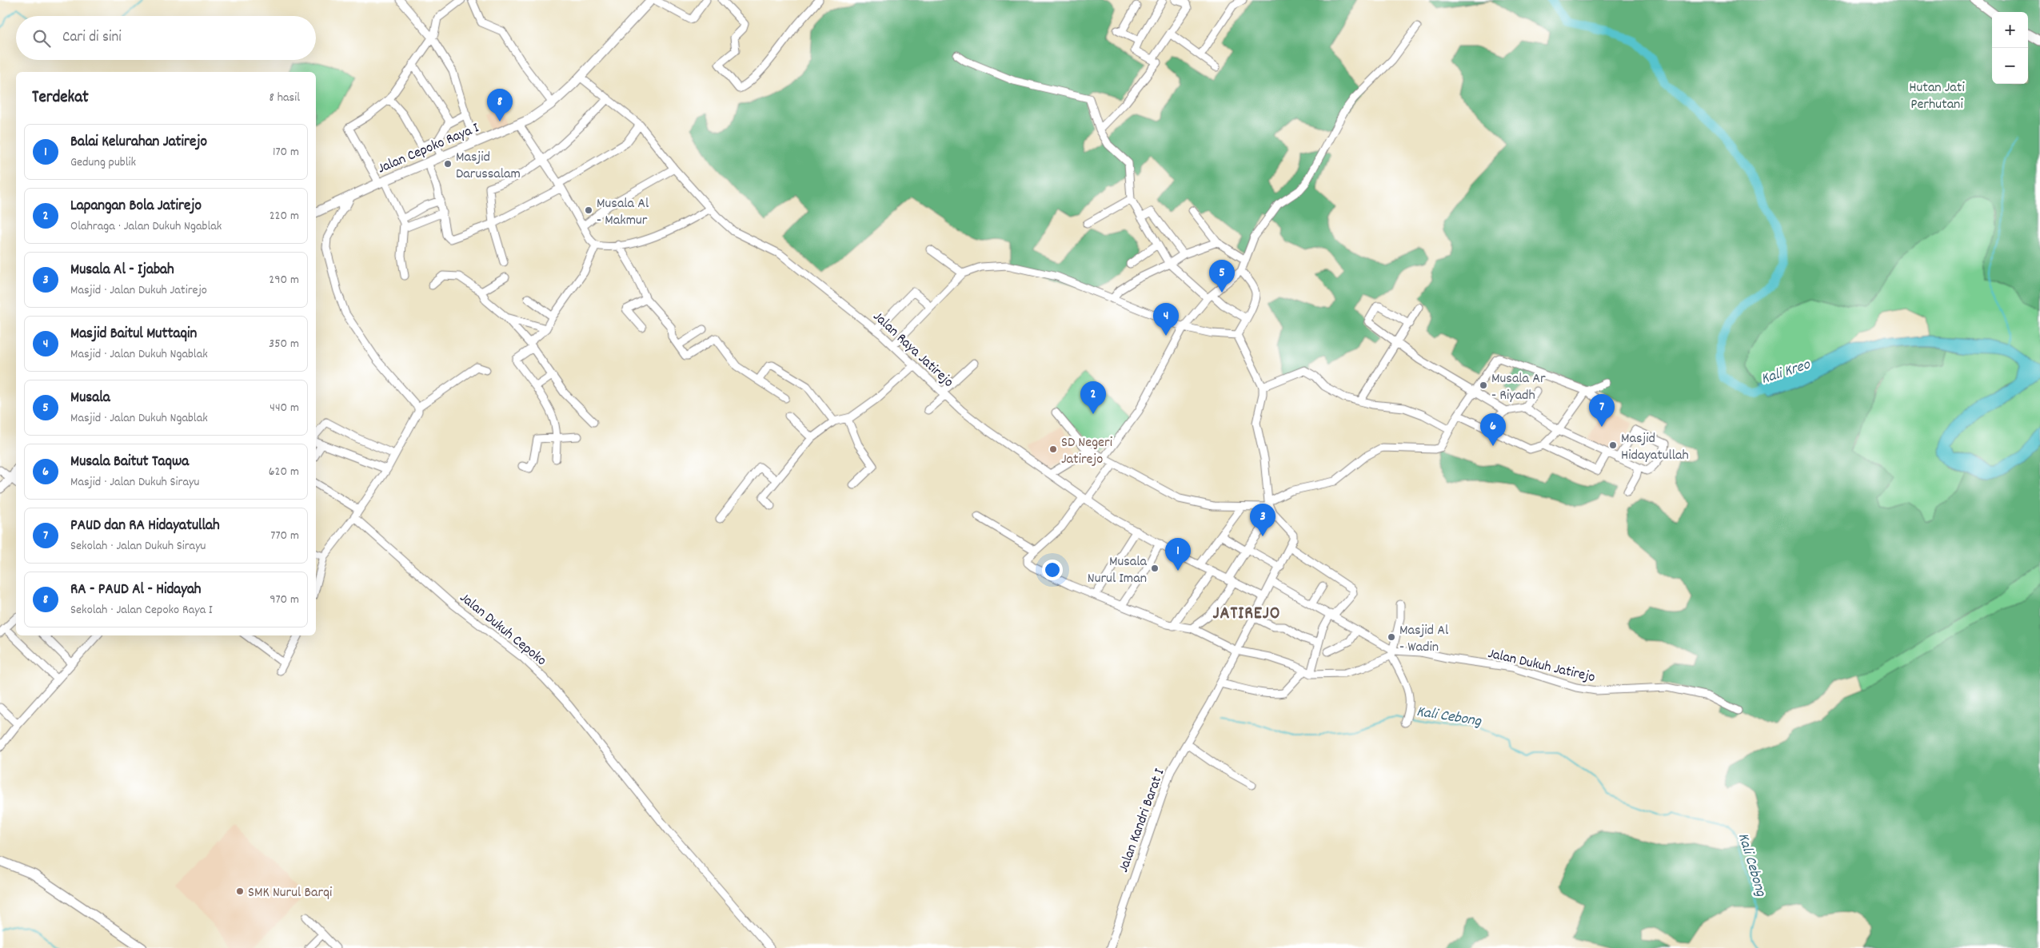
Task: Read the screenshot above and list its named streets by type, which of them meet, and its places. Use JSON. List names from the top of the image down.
{
  "streets": {
    "main road": ["Jalan Cepoko Raya I"],
    "street": [
      "Jalan Raya Jatirejo",
      "Jalan Dukuh Cepoko",
      "Jalan Dukuh Jatirejo",
      "Jalan Kandri Barat I"
    ]
  },
  "crossings": [
    ["Jalan Cepoko Raya I", "Jalan Raya Jatirejo"]
  ],
  "districts": ["JATIREJO"],
  "water": ["Kali Kreo", "Kali Cebong"],
  "parks": ["Hutan Jati Perhutani"],
  "places": [
    "Masjid Darussalam",
    "Musala Al - Makmur",
    "Musala Ar - Riyadh",
    "Masjid Hidayatullah",
    "SD Negeri Jatirejo",
    "Musala Nurul Iman",
    "Masjid Al - Wadin",
    "SMK Nurul Barqi"
  ],
  "page": {
    "map_buttons": ["+", "−"],
    "search": "Cari di sini",
    "heading": ["Terdekat", "8 hasil"],
    "pins": [
      "8",
      "5",
      "4",
      "2",
      "7",
      "6",
      "3",
      "1"
    ],
    "list": [
      {
        "mark": "1",
        "name": "Balai Kelurahan Jatirejo",
        "note": "Gedung publik",
        "value": "170 m"
      },
      {
        "mark": "2",
        "name": "Lapangan Bola Jatirejo",
        "note": "Olahraga · Jalan Dukuh Ngablak",
        "value": "220 m"
      },
      {
        "mark": "3",
        "name": "Musala Al - Ijabah",
        "note": "Masjid · Jalan Dukuh Jatirejo",
        "value": "290 m"
      },
      {
        "mark": "4",
        "name": "Masjid Baitul Muttaqin",
        "note": "Masjid · Jalan Dukuh Ngablak",
        "value": "350 m"
      },
      {
        "mark": "5",
        "name": "Musala",
        "note": "Masjid · Jalan Dukuh Ngablak",
        "value": "440 m"
      },
      {
        "mark": "6",
        "name": "Musala Baitut Taqwa",
        "note": "Masjid · Jalan Dukuh Sirayu",
        "value": "620 m"
      },
      {
        "mark": "7",
        "name": "PAUD dan RA Hidayatullah",
        "note": "Sekolah · Jalan Dukuh Sirayu",
        "value": "770 m"
      },
      {
        "mark": "8",
        "name": "RA - PAUD Al - Hidayah",
        "note": "Sekolah · Jalan Cepoko Raya I",
        "value": "970 m"
      }
    ]
  }
}
